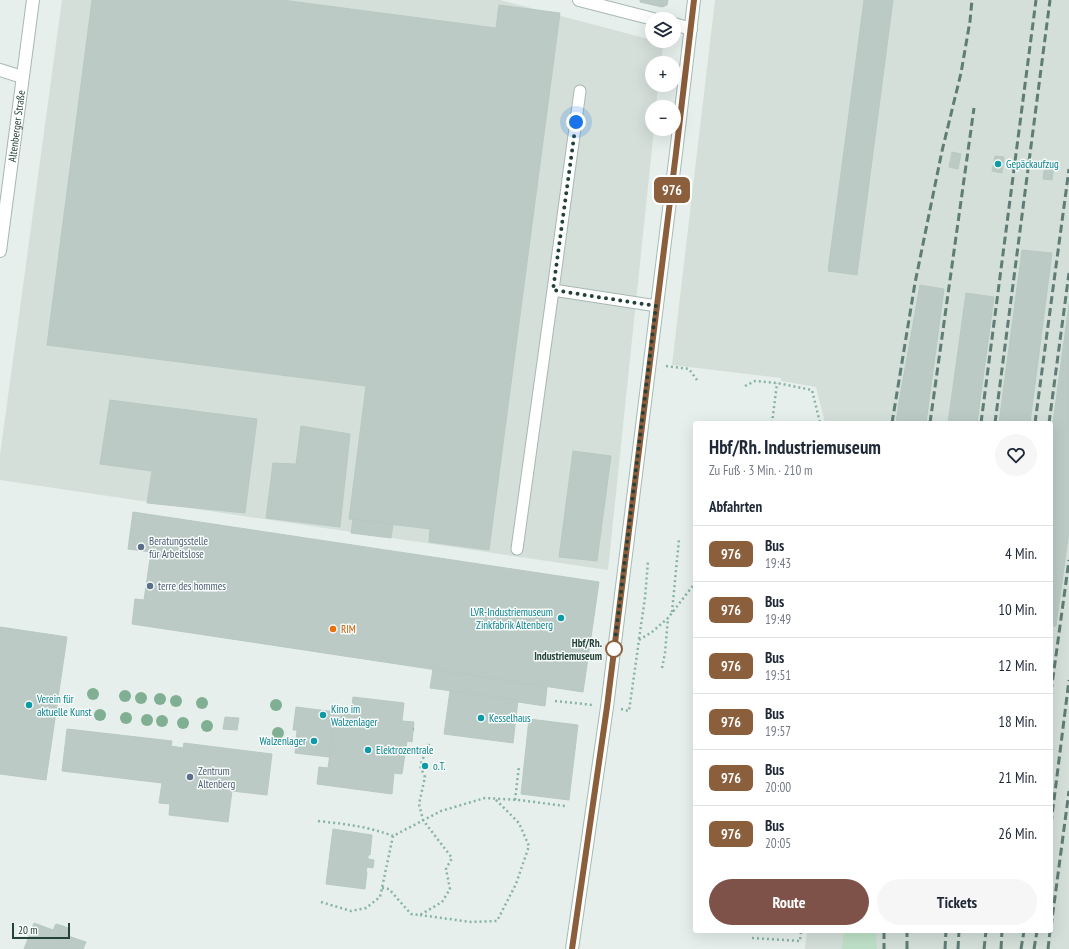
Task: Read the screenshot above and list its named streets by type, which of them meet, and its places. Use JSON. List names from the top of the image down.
{
  "streets": {
    "main road": ["Altenberger Straße"]
  },
  "places": [
    "Gepäckaufzug",
    "Beratungsstelle für Arbeitslose",
    "terre des hommes",
    "LVR-Industriemuseum Zinkfabrik Altenberg",
    "RIM",
    "Hbf/Rh. Industriemuseum",
    "Verein für aktuelle Kunst",
    "Kino im Walzenlager",
    "Kesselhaus",
    "Walzenlager",
    "Elektrozentrale",
    "o.T.",
    "Zentrum Altenberg"
  ],
  "lines": ["bus line 976"],
  "scale_bar": "20 m",
  "page": {
    "on_map": "976",
    "map_buttons": ["+", "−"],
    "heading": [
      ["Hbf/Rh. Industriemuseum", "Zu Fuß · 3 Min. · 210 m"],
      "Abfahrten"
    ],
    "list": [
      {
        "mark": "976",
        "name": "Bus",
        "note": "19:43",
        "value": "4 Min."
      },
      {
        "mark": "976",
        "name": "Bus",
        "note": "19:49",
        "value": "10 Min."
      },
      {
        "mark": "976",
        "name": "Bus",
        "note": "19:51",
        "value": "12 Min."
      },
      {
        "mark": "976",
        "name": "Bus",
        "note": "19:57",
        "value": "18 Min."
      },
      {
        "mark": "976",
        "name": "Bus",
        "note": "20:00",
        "value": "21 Min."
      },
      {
        "mark": "976",
        "name": "Bus",
        "note": "20:05",
        "value": "26 Min."
      }
    ],
    "buttons": ["Route", "Tickets"],
    "scale": "20 m"
  }
}
